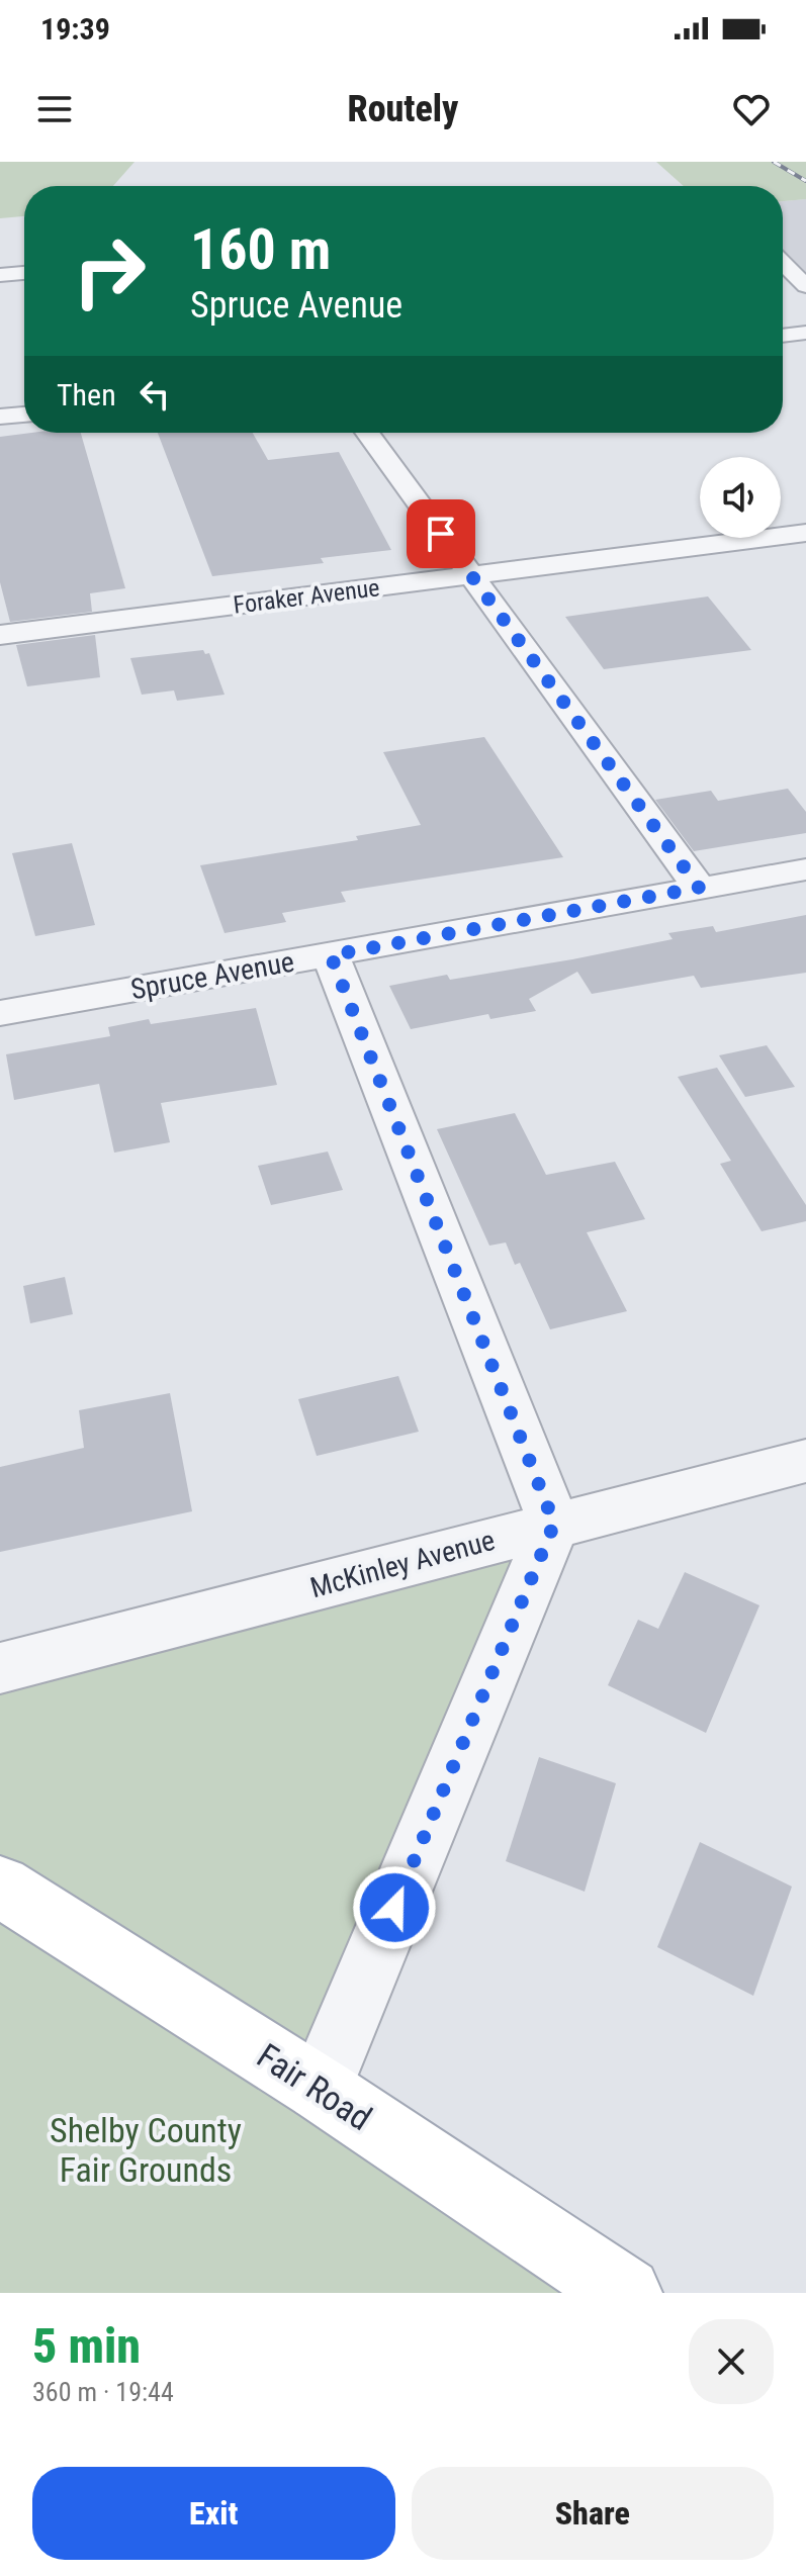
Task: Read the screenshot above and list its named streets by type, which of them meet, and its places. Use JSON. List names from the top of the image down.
{
  "streets": {
    "main road": ["Fair Road"],
    "street": ["Foraker Avenue", "Spruce Avenue", "McKinley Avenue"]
  },
  "parks": ["Shelby County Fair Grounds"],
  "page": {
    "status": "19:39",
    "header": "Routely",
    "turn": ["160 m", "Spruce Avenue"],
    "then": "Then",
    "heading": ["5 min", "360 m · 19:44"],
    "buttons": ["Exit", "Share"]
  }
}
